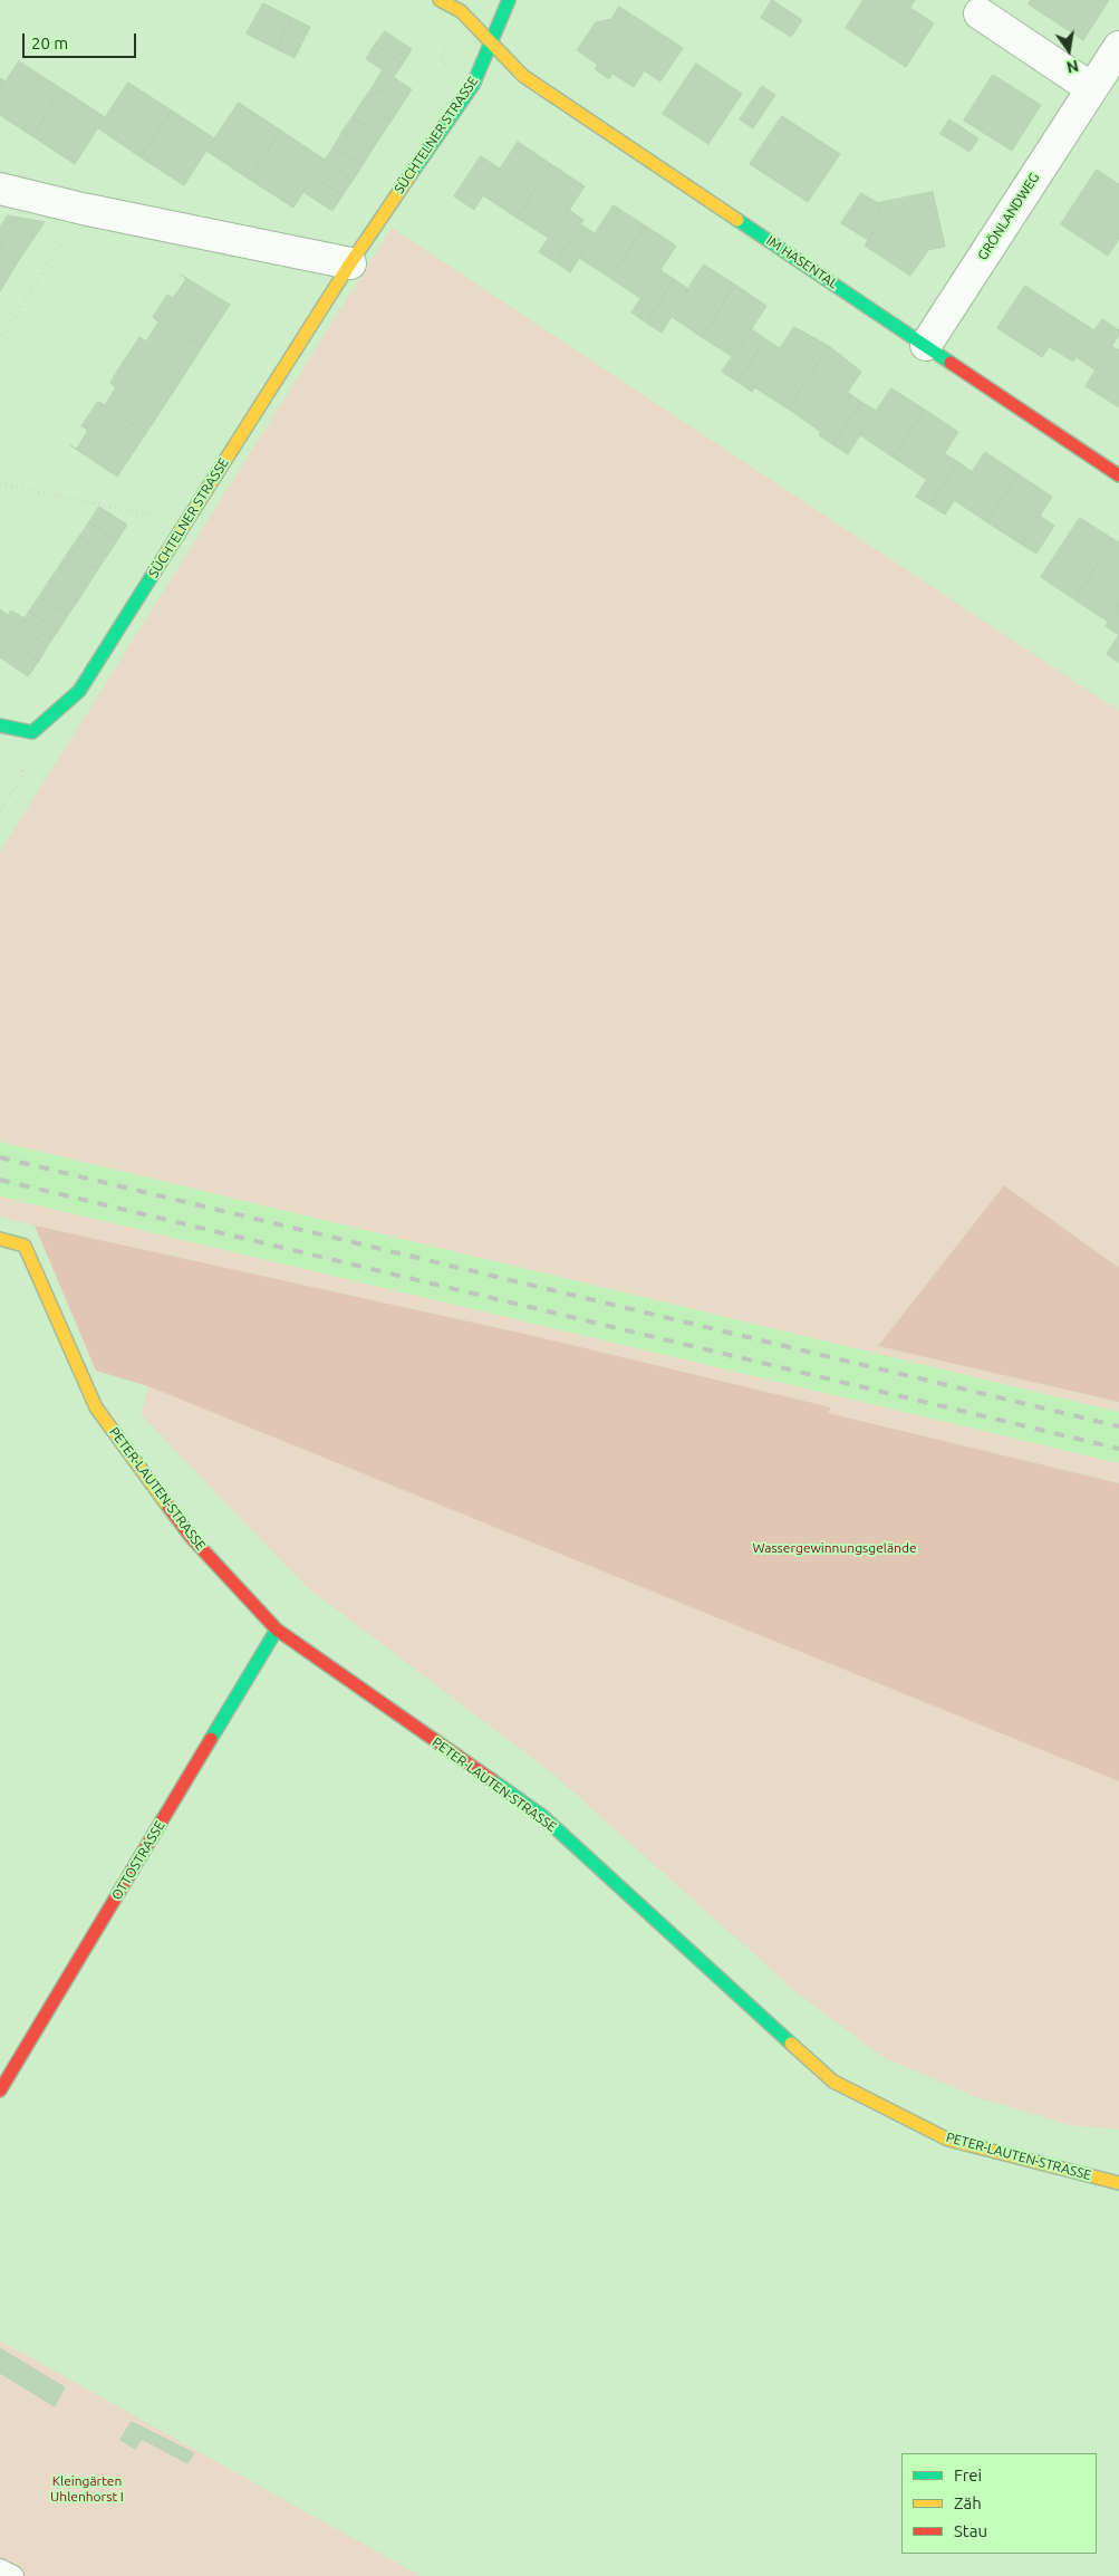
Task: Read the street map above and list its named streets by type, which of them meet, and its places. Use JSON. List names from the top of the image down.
{
  "streets": {
    "street": [
      "SÜCHTELNER STRASSE",
      "GRÖNLANDWEG",
      "IM HASENTAL",
      "PETER-LAUTEN-STRASSE",
      "OTTOSTRASSE"
    ]
  },
  "crossings": [
    ["SÜCHTELNER STRASSE", "IM HASENTAL"],
    ["GRÖNLANDWEG", "IM HASENTAL"],
    ["PETER-LAUTEN-STRASSE", "OTTOSTRASSE"]
  ],
  "parks": ["Wassergewinnungsgelände", "Kleingärten Uhlenhorst I"],
  "legend": ["Frei", "Zäh", "Stau"],
  "scale_bar": "20 m",
  "north": "bottom"
}
